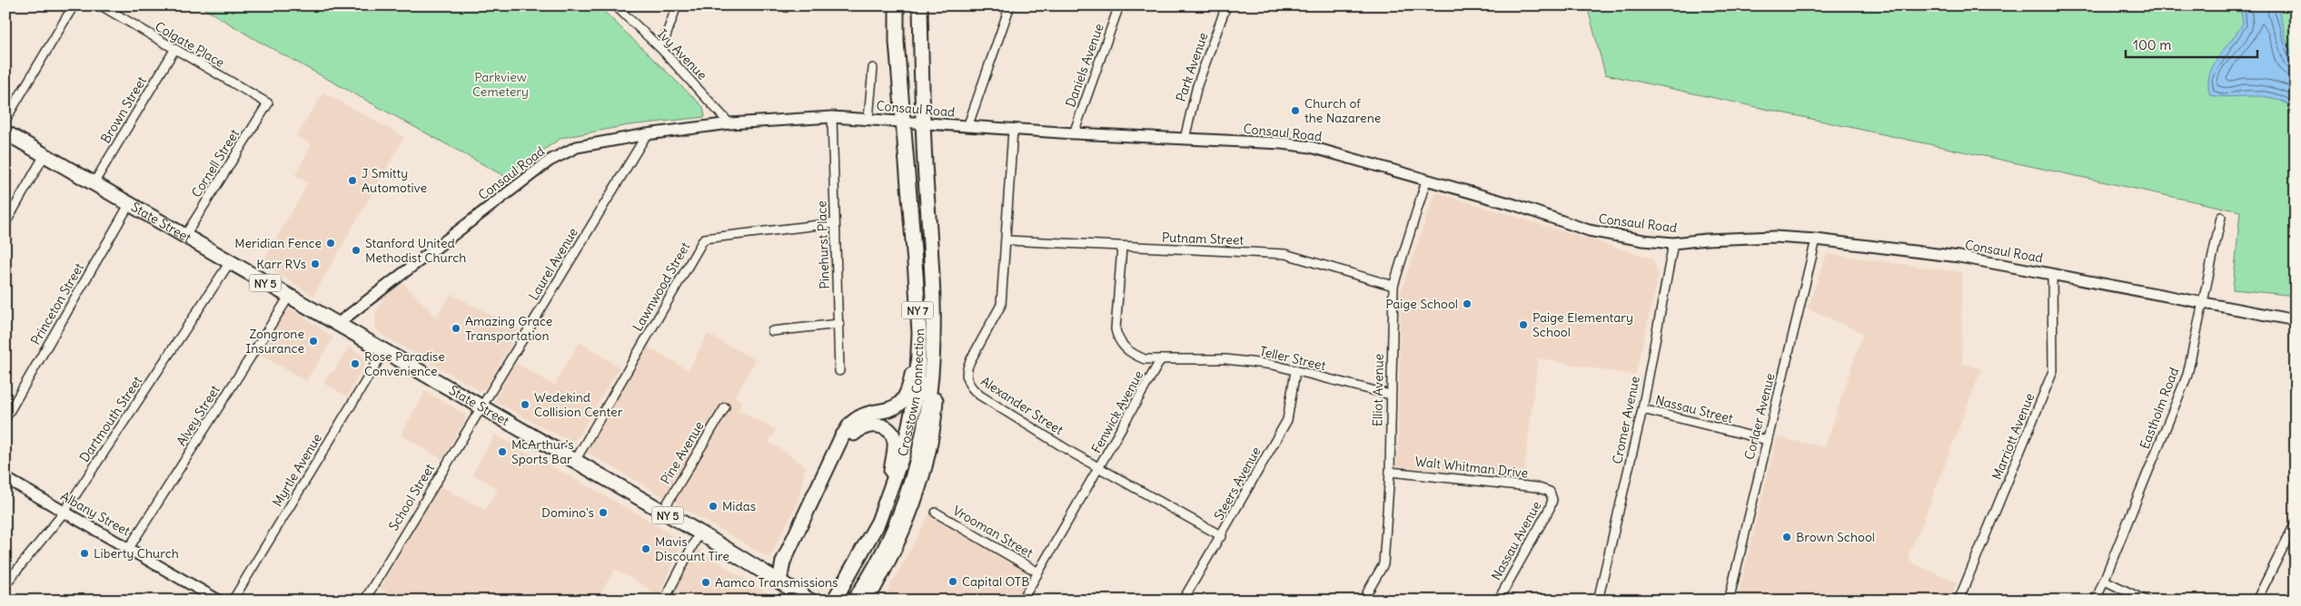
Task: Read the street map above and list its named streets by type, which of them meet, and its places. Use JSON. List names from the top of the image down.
{
  "streets": {
    "main road": [
      "State Street",
      "NY 5",
      "NY 7",
      "Crosstown Connection"
    ],
    "street": [
      "Colgate Place",
      "Ivy Avenue",
      "Daniels Avenue",
      "Park Avenue",
      "Consaul Road",
      "Brown Street",
      "Cornell Street",
      "Putnam Street",
      "Pinehurst Place",
      "Laurel Avenue",
      "Lawnwood Street",
      "Princeton Street",
      "Teller Street",
      "Elliot Avenue",
      "Alexander Street",
      "Eastholm Road",
      "Nassau Street",
      "Fenwick Avenue",
      "Alvey Street",
      "Corlaer Avenue",
      "Dartmouth Street",
      "Cromer Avenue",
      "Marriott Avenue",
      "Pine Avenue",
      "Walt Whitman Drive",
      "Myrtle Avenue",
      "Steers Avenue",
      "School Street",
      "Albany Street",
      "Vrooman Street",
      "Nassau Avenue"
    ]
  },
  "crossings": [
    ["Colgate Place", "Brown Street"],
    ["Colgate Place", "Cornell Street"],
    ["Ivy Avenue", "Consaul Road"],
    ["Daniels Avenue", "Consaul Road"],
    ["Park Avenue", "Consaul Road"],
    ["Consaul Road", "State Street"],
    ["Consaul Road", "Pinehurst Place"],
    ["Consaul Road", "Laurel Avenue"],
    ["Consaul Road", "Elliot Avenue"],
    ["Consaul Road", "Crosstown Connection"],
    ["Consaul Road", "Alexander Street"],
    ["Consaul Road", "Eastholm Road"],
    ["Consaul Road", "Corlaer Avenue"],
    ["Consaul Road", "Cromer Avenue"],
    ["Consaul Road", "Marriott Avenue"],
    ["Brown Street", "State Street"],
    ["Cornell Street", "State Street"],
    ["State Street", "Laurel Avenue"],
    ["State Street", "Lawnwood Street"],
    ["State Street", "Princeton Street"],
    ["State Street", "Alvey Street"],
    ["State Street", "Dartmouth Street"],
    ["State Street", "Pine Avenue"],
    ["State Street", "Myrtle Avenue"],
    ["State Street", "School Street"],
    ["Putnam Street", "Elliot Avenue"],
    ["Putnam Street", "Alexander Street"],
    ["Putnam Street", "Fenwick Avenue"],
    ["Pinehurst Place", "Lawnwood Street"],
    ["Laurel Avenue", "School Street"],
    ["Teller Street", "Elliot Avenue"],
    ["Teller Street", "Fenwick Avenue"],
    ["Teller Street", "Steers Avenue"],
    ["Elliot Avenue", "Walt Whitman Drive"],
    ["Alexander Street", "Fenwick Avenue"],
    ["Alexander Street", "Steers Avenue"],
    ["Nassau Street", "Corlaer Avenue"],
    ["Nassau Street", "Cromer Avenue"],
    ["Fenwick Avenue", "Vrooman Street"],
    ["Alvey Street", "Albany Street"],
    ["Dartmouth Street", "Albany Street"],
    ["Walt Whitman Drive", "Nassau Avenue"]
  ],
  "parks": ["Parkview Cemetery"],
  "places": [
    "Church of the Nazarene",
    "J Smitty Automotive",
    "Meridian Fence",
    "Stanford United Methodist Church",
    "Karr RVs",
    "Paige School",
    "Paige Elementary School",
    "Amazing Grace Transportation",
    "Zongrone Insurance",
    "Rose Paradise Convenience",
    "Wedekind Collision Center",
    "McArthur's Sports Bar",
    "Midas",
    "Domino's",
    "Brown School",
    "Mavis Discount Tire",
    "Liberty Church",
    "Capital OTB",
    "Aamco Transmissions"
  ],
  "scale_bar": "100 m"
}
